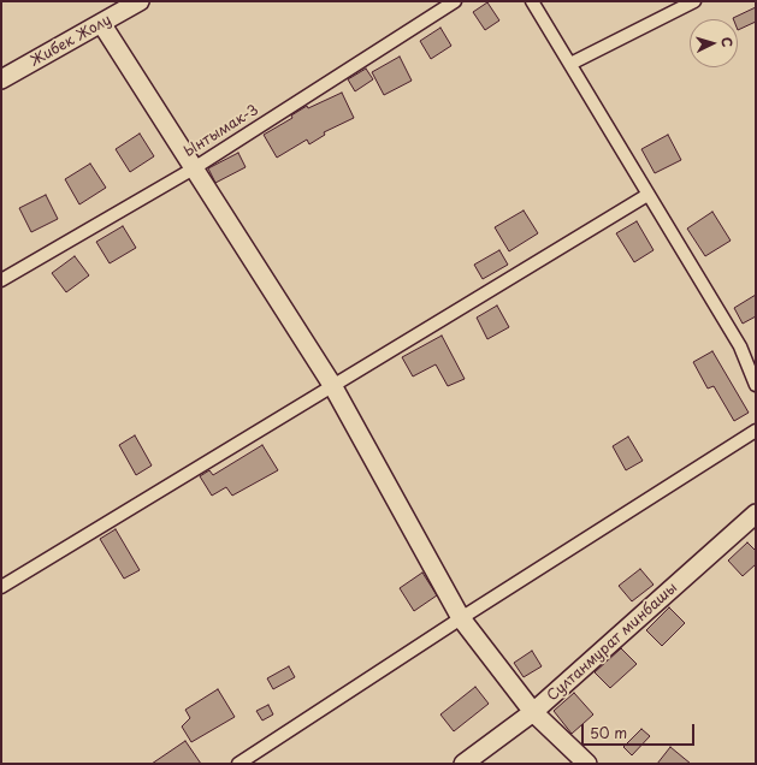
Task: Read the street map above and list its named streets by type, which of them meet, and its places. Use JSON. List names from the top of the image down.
{
  "streets": {
    "street": ["Жибек Жолу", "Ынтымак-3", "Султанмурат минбашы"]
  },
  "scale_bar": "50 m",
  "north": "right"
}
